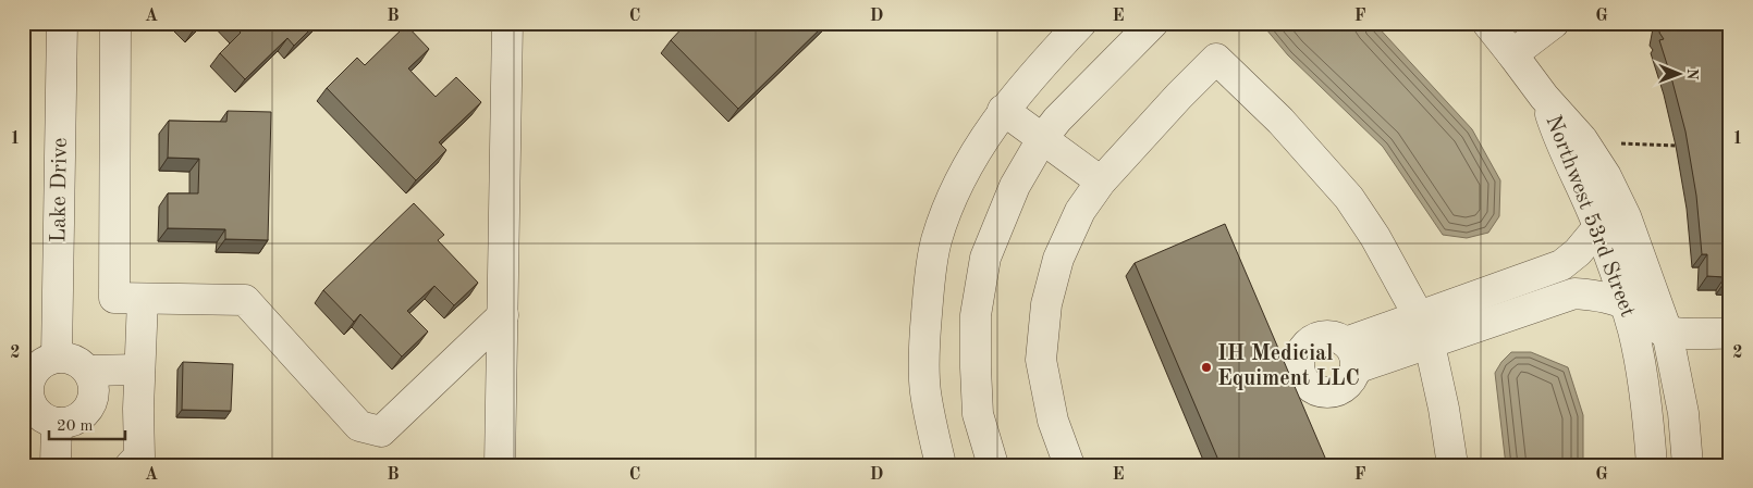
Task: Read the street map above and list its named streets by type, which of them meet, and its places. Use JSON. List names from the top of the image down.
{
  "streets": {
    "street": ["Lake Drive", "Northwest 53rd Street"]
  },
  "places": ["IH Medicial Equiment LLC"],
  "scale_bar": "20 m",
  "north": "right",
  "grid": {
    "columns": [
      "A",
      "B",
      "C",
      "D",
      "E",
      "F",
      "G"
    ],
    "rows": ["1", "2"]
  }
}
